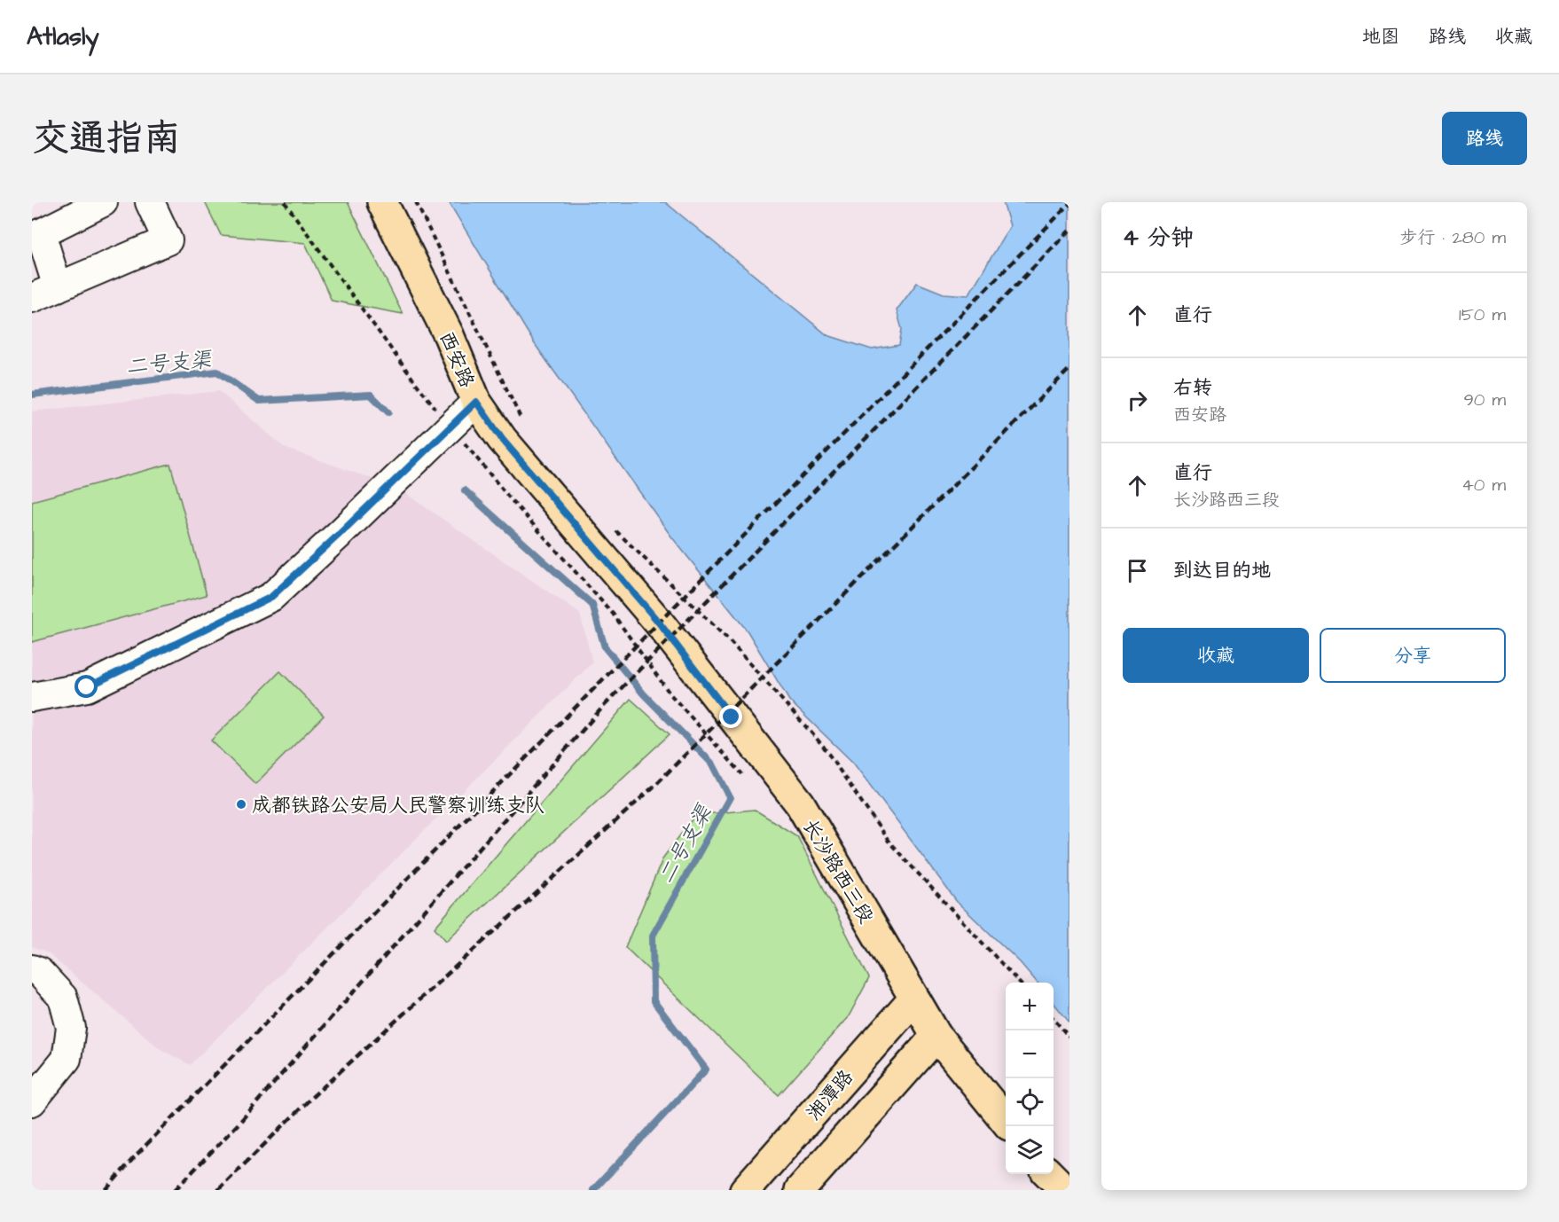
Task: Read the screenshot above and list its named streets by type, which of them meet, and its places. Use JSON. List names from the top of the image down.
{
  "streets": {
    "main road": ["西安路", "长沙路西三段", "湘潭路"]
  },
  "crossings": [
    ["西安路", "长沙路西三段"],
    ["长沙路西三段", "湘潭路"]
  ],
  "water": ["二号支渠"],
  "places": ["成都铁路公安局人民警察训练支队"],
  "page": {
    "header": "Atlasly",
    "nav": ["地图", "路线", "收藏"],
    "title": "交通指南",
    "buttons": [
      "路线",
      ["收藏", "分享"]
    ],
    "heading": ["4 分钟", "步行 · 280 m"],
    "list": [
      ["直行", "150 m"],
      ["右转", "西安路", "90 m"],
      ["直行", "长沙路西三段", "40 m"],
      "到达目的地"
    ],
    "map_buttons": ["+", "−"]
  }
}
